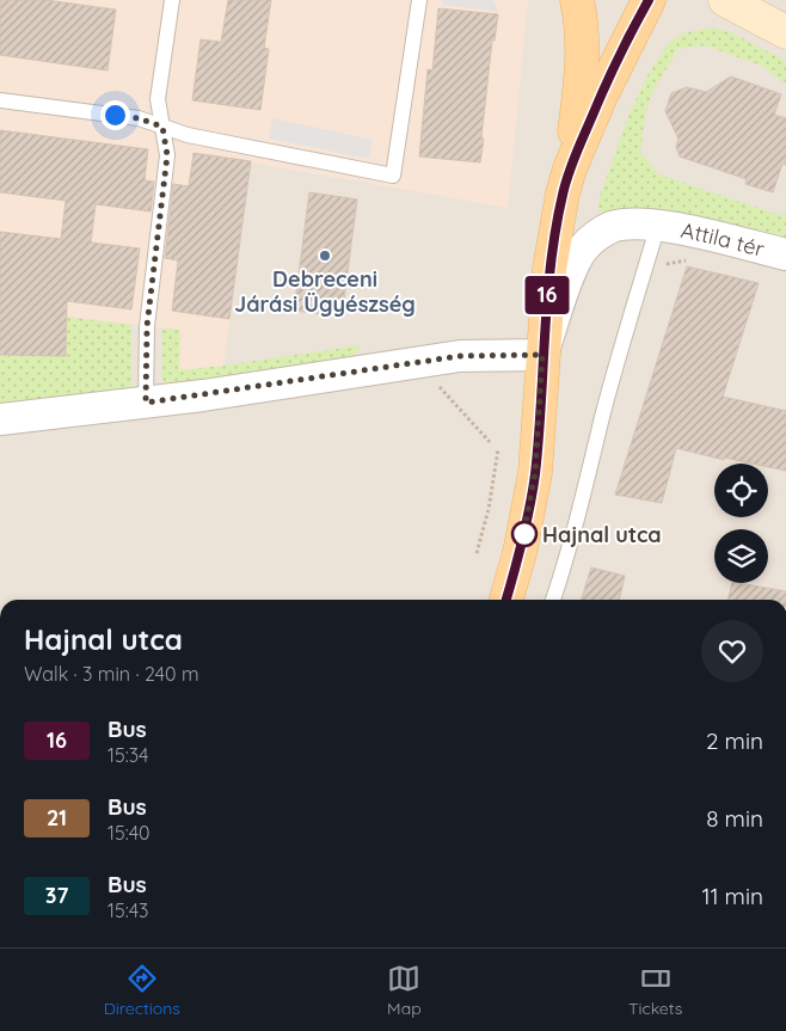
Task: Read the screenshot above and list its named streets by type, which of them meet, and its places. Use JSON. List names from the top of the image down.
{
  "streets": {
    "street": ["Attila tér"]
  },
  "places": ["Debreceni Járási Ügyészség", "Hajnal utca"],
  "lines": ["bus line 16"],
  "page": {
    "on_map": "16",
    "heading": ["Hajnal utca", "Walk · 3 min · 240 m"],
    "list": [
      {
        "mark": "16",
        "name": "Bus",
        "note": "15:34",
        "value": "2 min"
      },
      {
        "mark": "21",
        "name": "Bus",
        "note": "15:40",
        "value": "8 min"
      },
      {
        "mark": "37",
        "name": "Bus",
        "note": "15:43",
        "value": "11 min"
      }
    ],
    "tabs": ["Directions", "Map", "Tickets"]
  }
}
